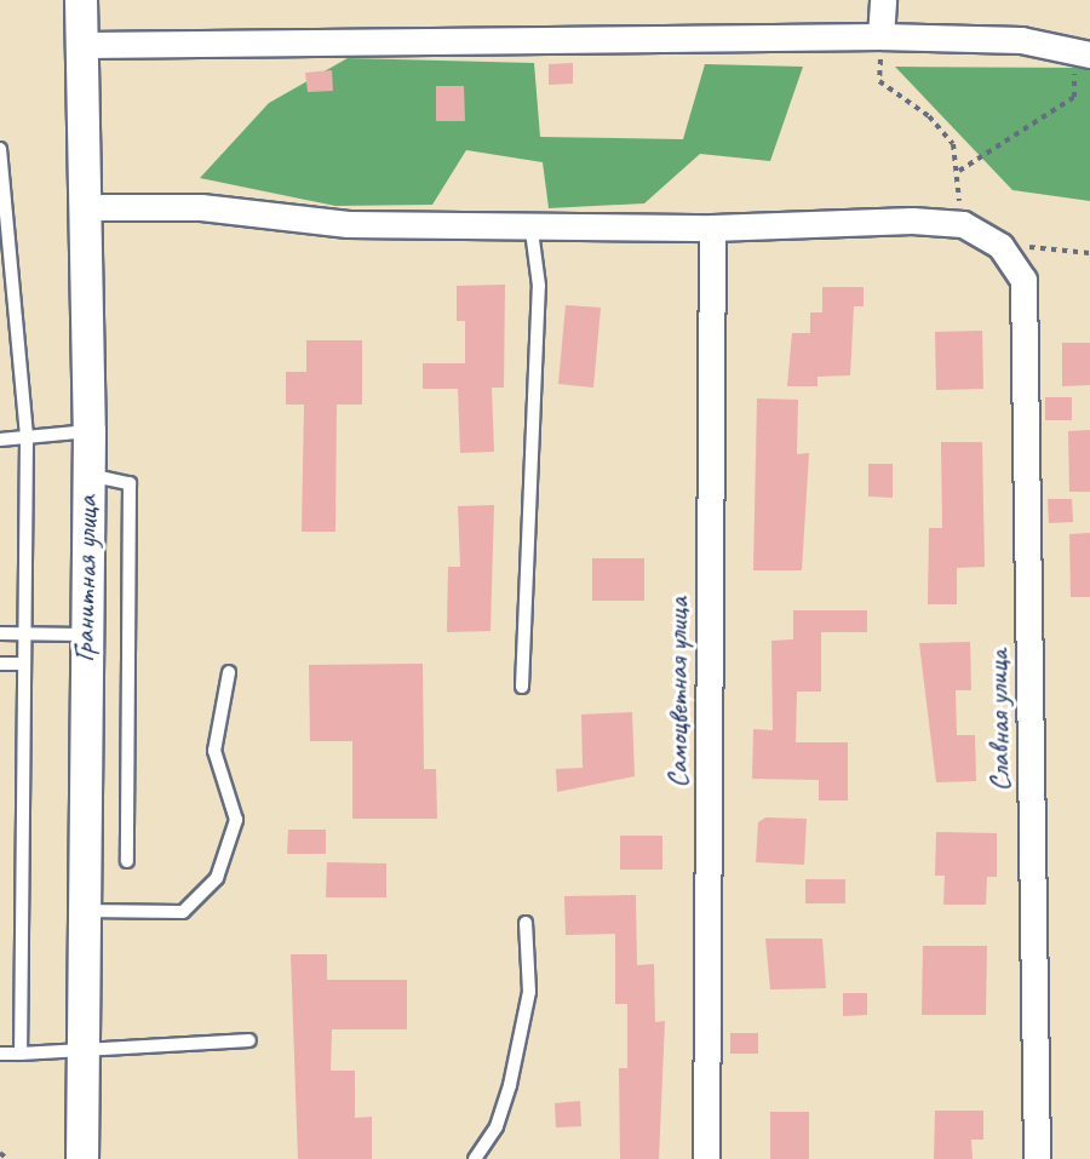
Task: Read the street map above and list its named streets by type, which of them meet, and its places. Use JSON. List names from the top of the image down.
{
  "streets": {
    "street": ["Гранитная улица", "Самоцветная улица", "Славная улица"]
  }
}
